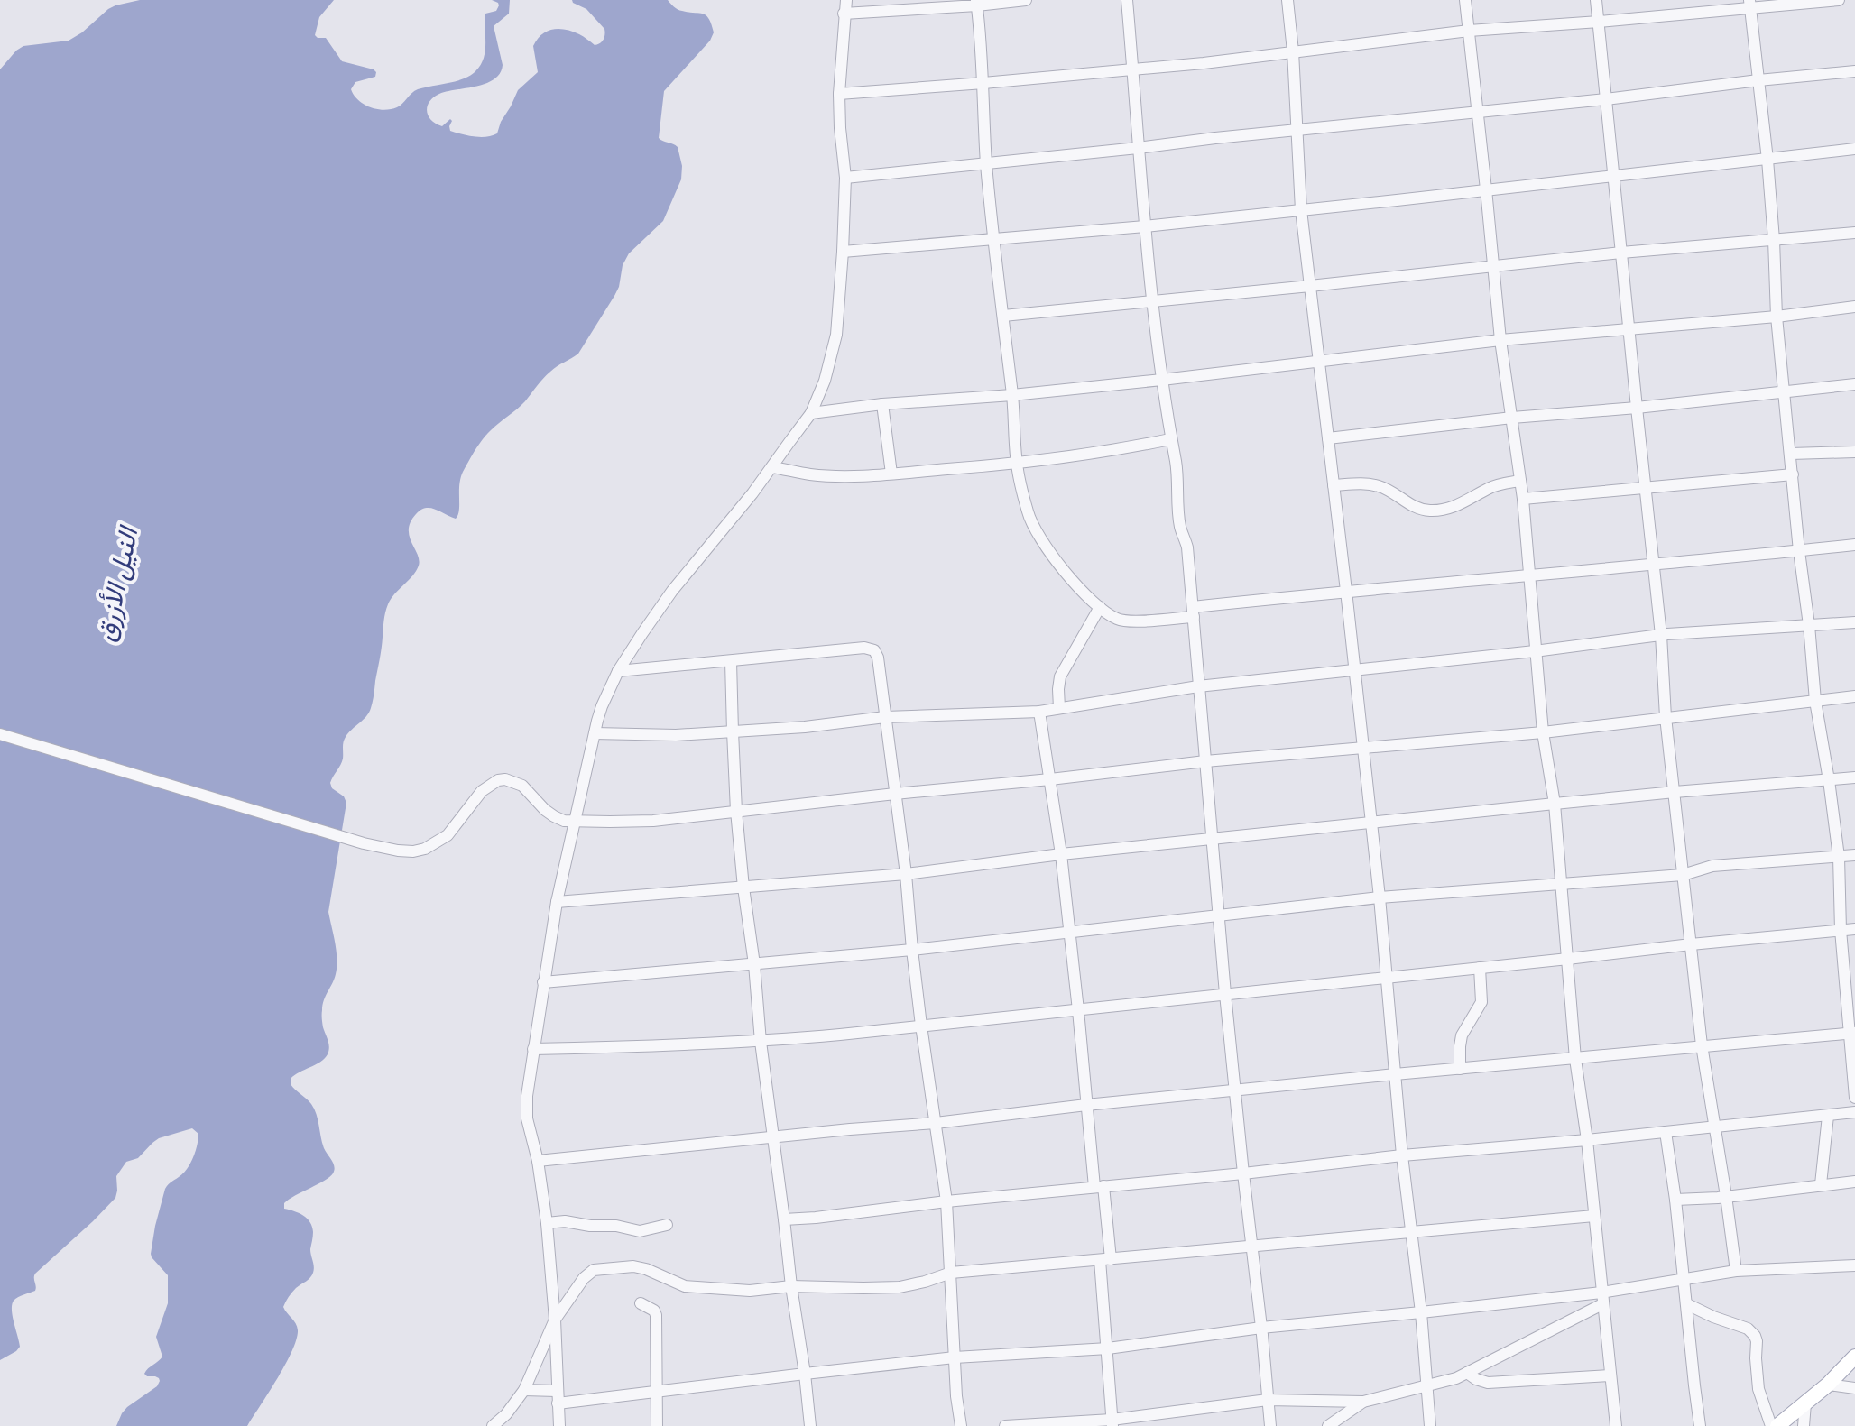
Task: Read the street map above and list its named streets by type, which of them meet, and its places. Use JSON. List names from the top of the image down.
{
  "water": ["النيل الأزرق"]
}
